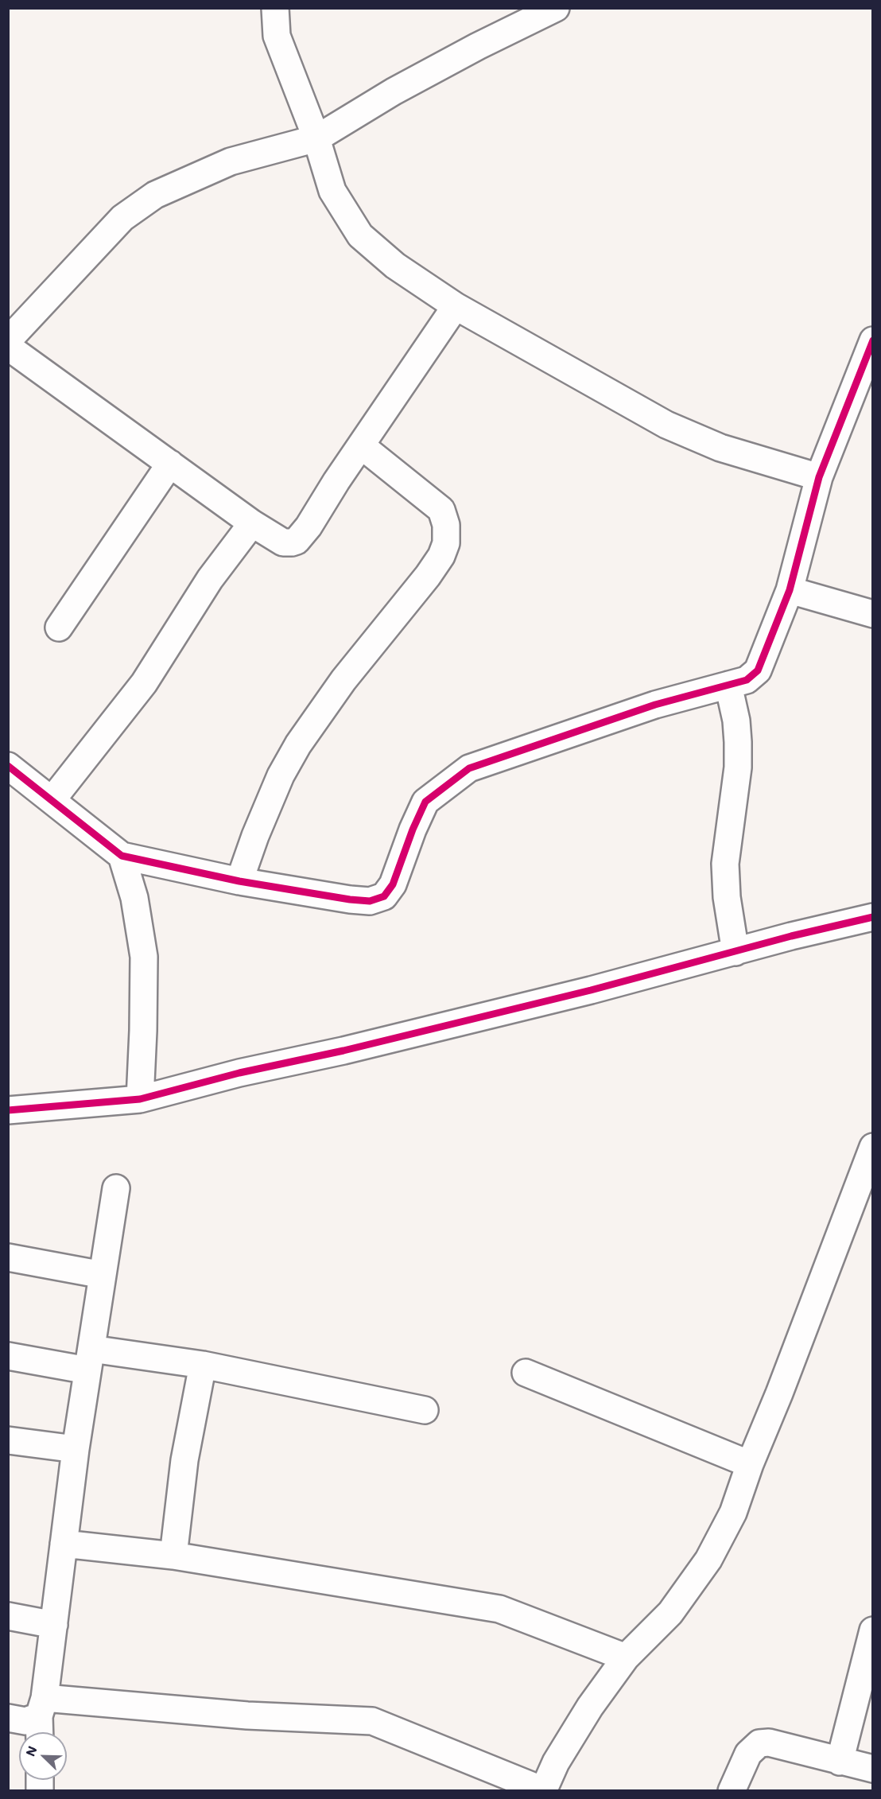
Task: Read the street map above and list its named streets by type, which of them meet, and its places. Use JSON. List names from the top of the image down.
{
  "north": "top left"
}
